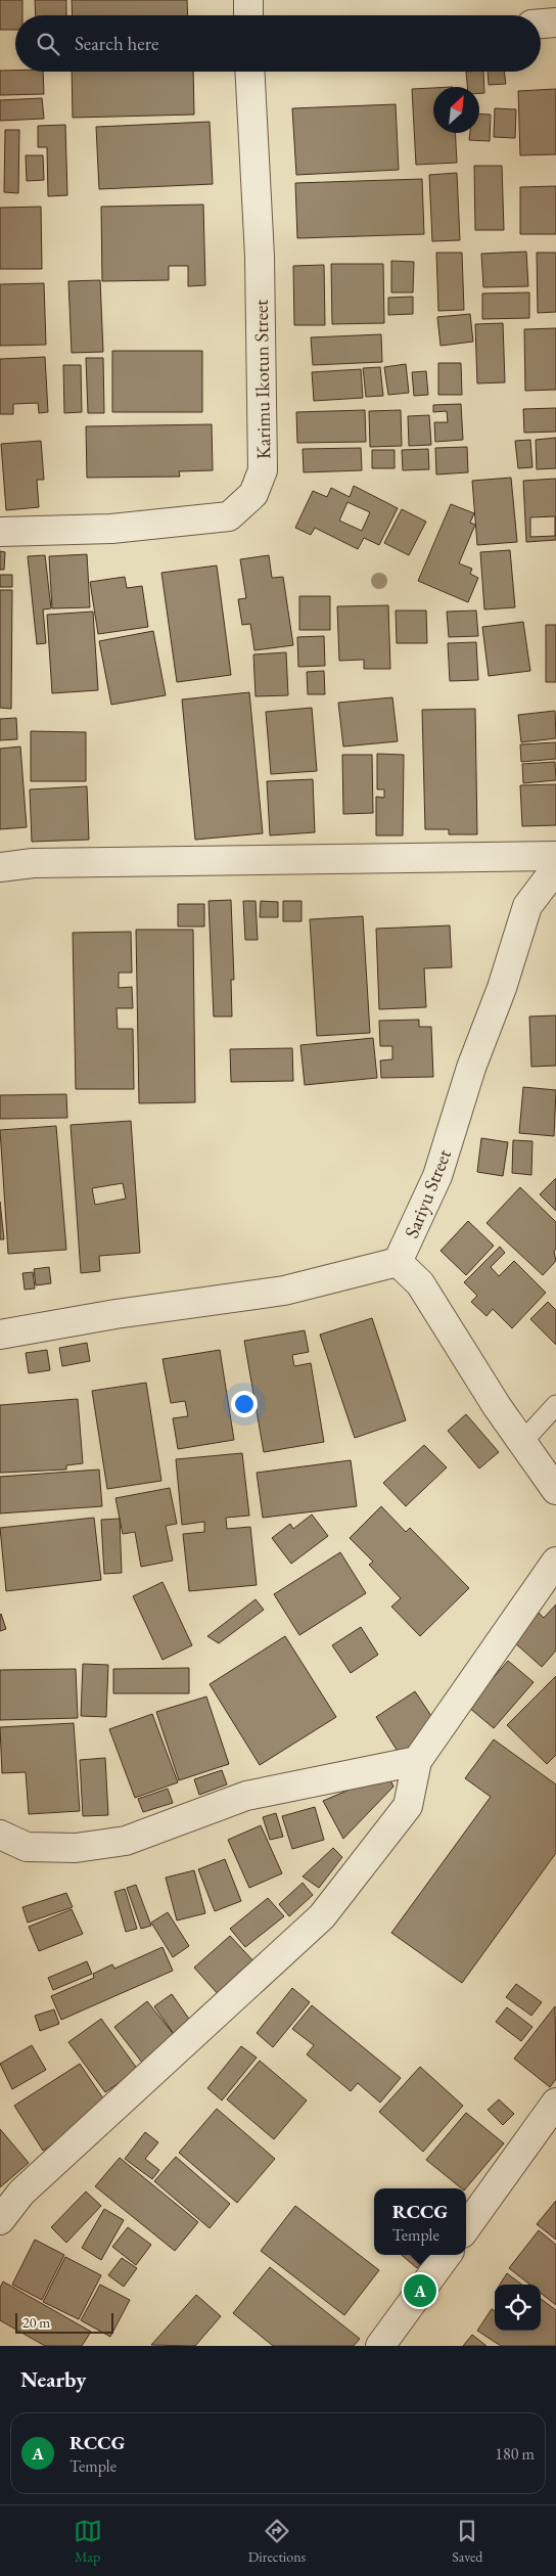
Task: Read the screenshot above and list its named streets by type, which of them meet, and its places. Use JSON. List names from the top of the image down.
{
  "streets": {
    "street": ["Karimu Ikotun Street", "Sariyu Street"]
  },
  "scale_bar": "20 m",
  "north": "top right",
  "page": {
    "search": "Search here",
    "popup": ["RCCG", "Temple"],
    "pins": "A",
    "scale": "20 m",
    "heading": "Nearby",
    "list": [
      {
        "mark": "A",
        "name": "RCCG",
        "note": "Temple",
        "value": "180 m"
      }
    ],
    "nav": ["Map", "Directions", "Saved"]
  }
}
